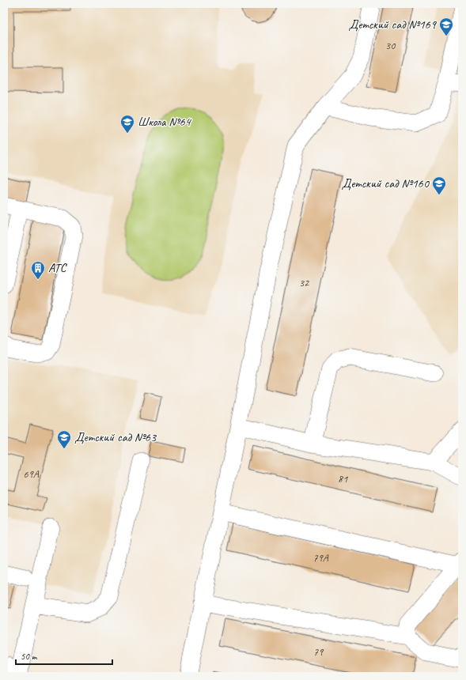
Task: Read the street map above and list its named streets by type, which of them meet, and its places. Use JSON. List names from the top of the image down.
{
  "places": {
    "school or university": [
      "Детский сад №169",
      "Школа №64",
      "Детский сад №160",
      "Детский сад №63"
    ],
    "building": ["АТС"]
  },
  "house_numbers": [
    "30",
    "32",
    "69А",
    "81",
    "79А",
    "79"
  ],
  "scale_bar": "50 m"
}
